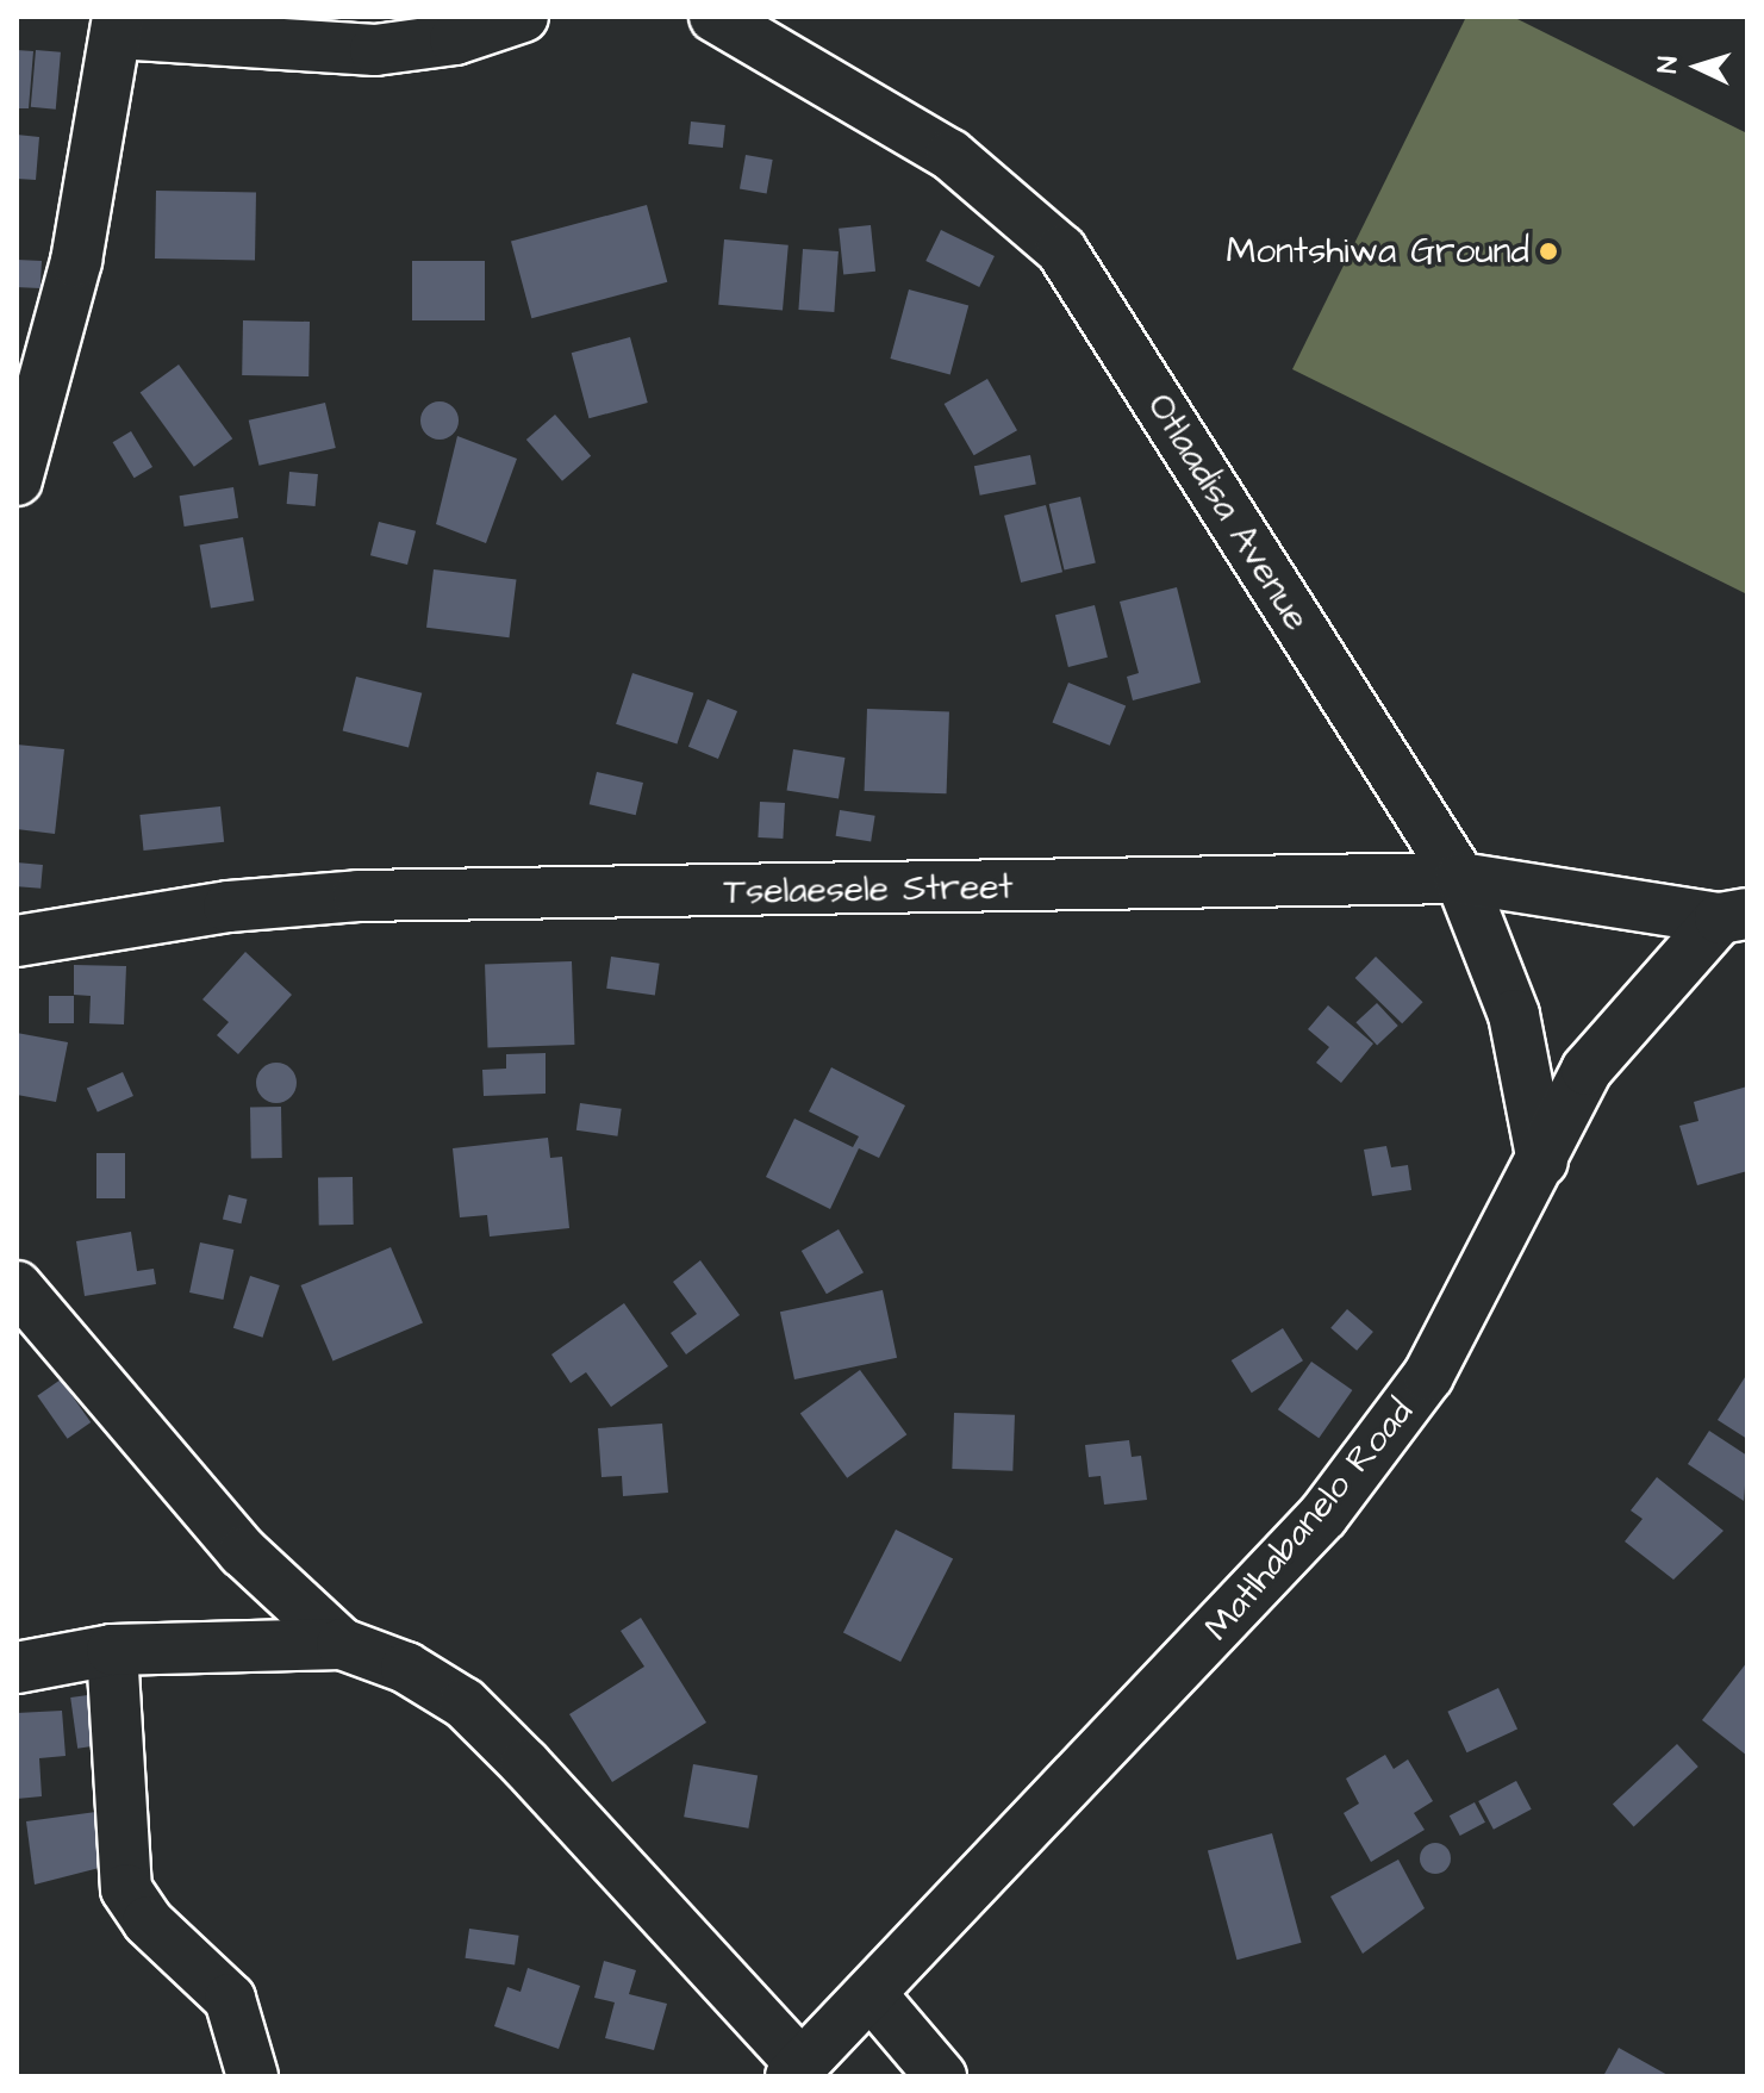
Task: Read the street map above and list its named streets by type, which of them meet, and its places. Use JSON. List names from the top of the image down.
{
  "streets": {
    "street": ["Otlaadisa Avenue", "Tselaesele Street", "Matlhabanelo Road"]
  },
  "crossings": [
    ["Otlaadisa Avenue", "Tselaesele Street"],
    ["Otlaadisa Avenue", "Matlhabanelo Road"],
    ["Tselaesele Street", "Matlhabanelo Road"]
  ],
  "places": ["Montshiwa Ground"],
  "north": "left"
}
